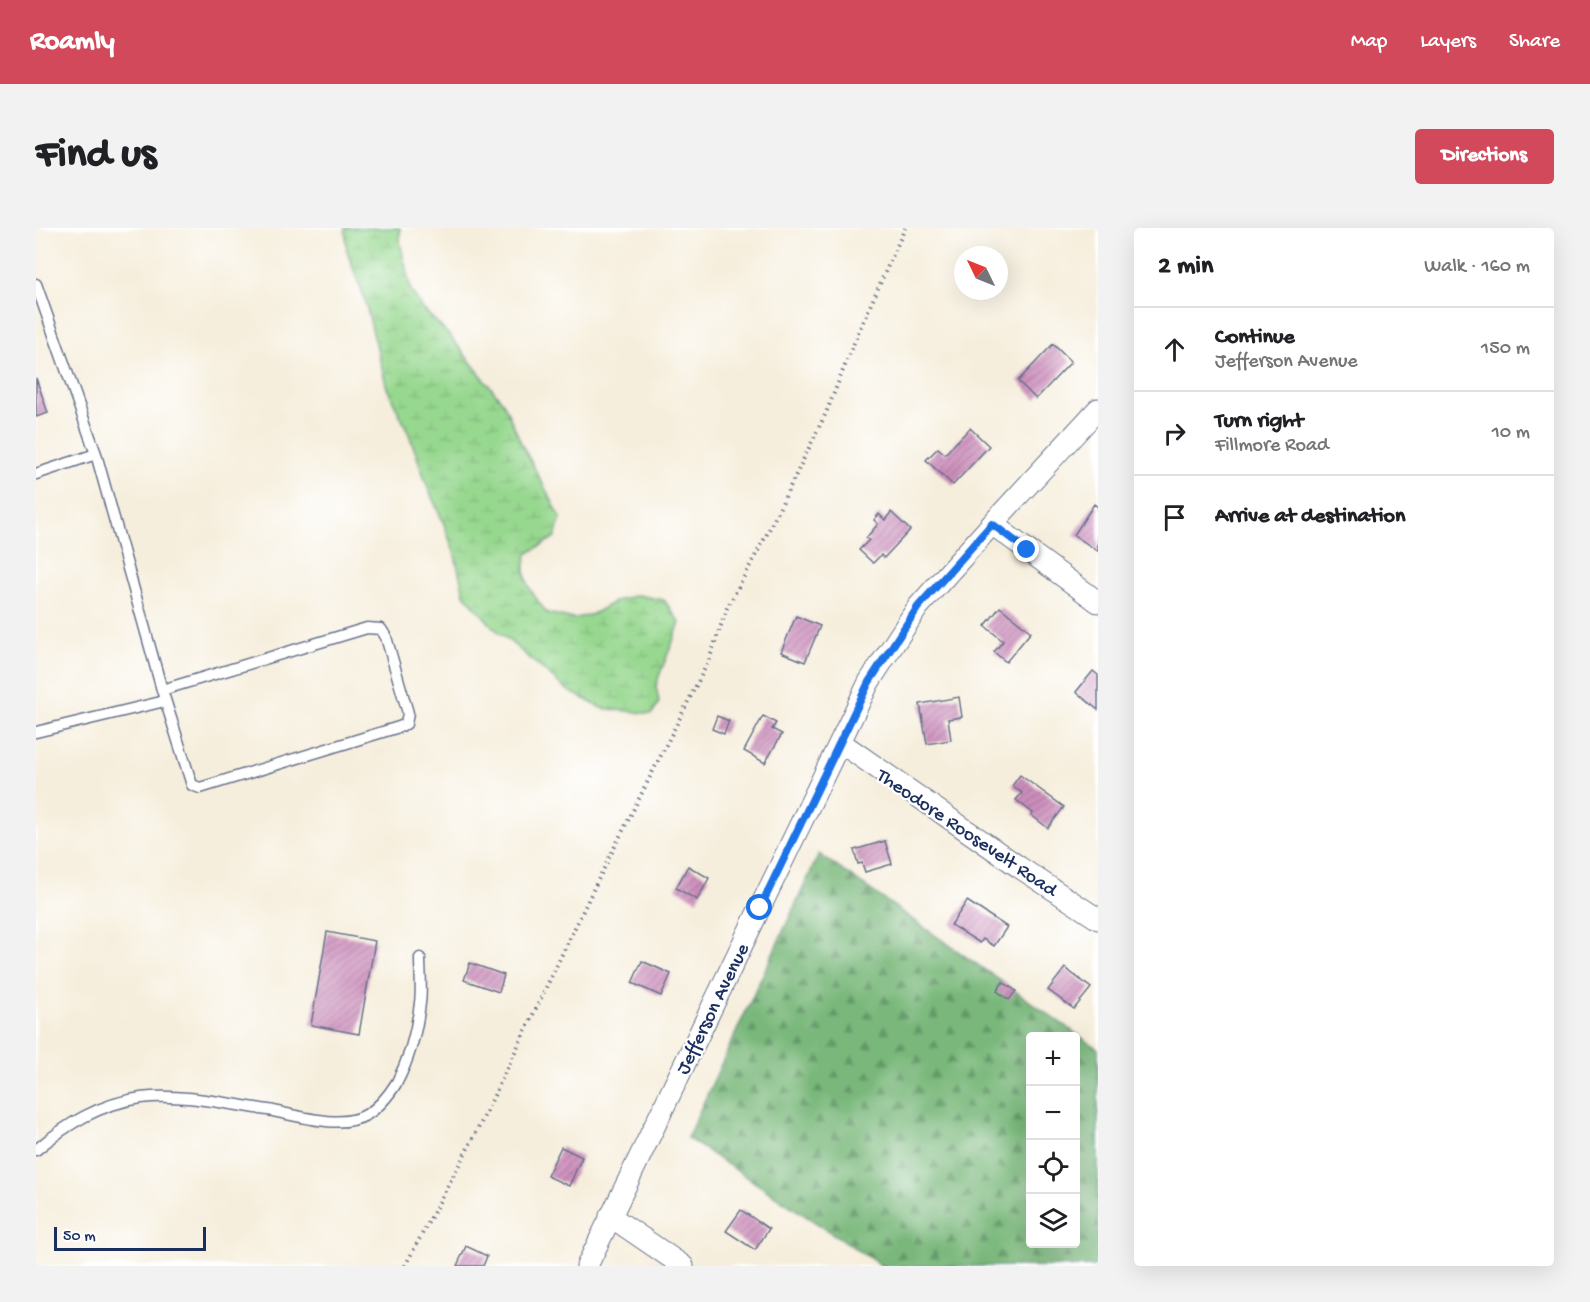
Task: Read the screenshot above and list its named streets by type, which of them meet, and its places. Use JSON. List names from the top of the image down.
{
  "streets": {
    "street": ["Theodore Roosevelt Road", "Jefferson Avenue"]
  },
  "crossings": [
    ["Theodore Roosevelt Road", "Jefferson Avenue"]
  ],
  "scale_bar": "50 m",
  "north": "top left",
  "page": {
    "header": "Roamly",
    "nav": ["Map", "Layers", "Share"],
    "buttons": "Directions",
    "title": "Find us",
    "heading": ["2 min", "Walk · 160 m"],
    "list": [
      ["Continue", "Jefferson Avenue", "150 m"],
      ["Turn right", "Fillmore Road", "10 m"],
      "Arrive at destination"
    ],
    "map_buttons": ["+", "−"],
    "scale": "50 m"
  }
}
